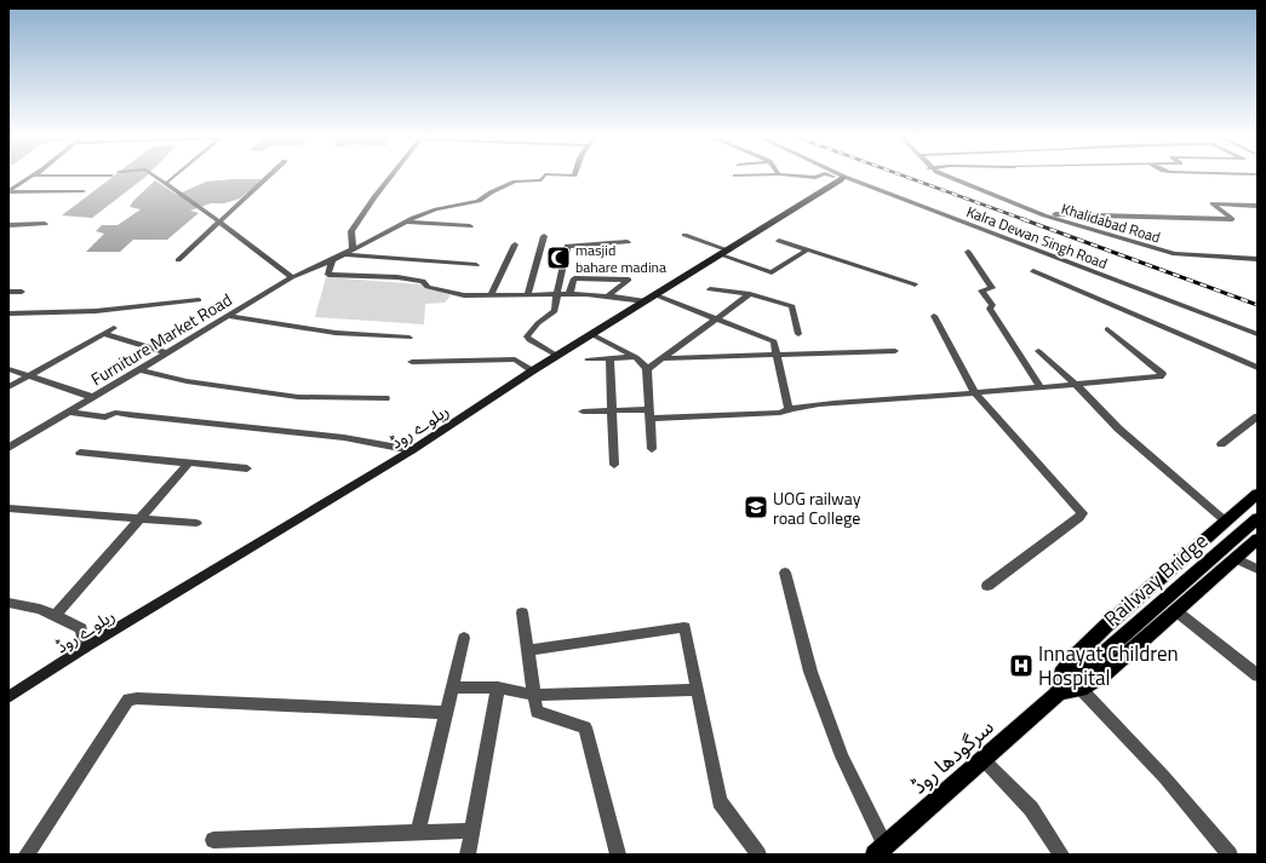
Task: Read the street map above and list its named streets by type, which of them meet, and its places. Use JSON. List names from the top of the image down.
{
  "streets": {
    "main road": ["Railway Bridge", "سرگودھا روڈ"],
    "street": [
      "Khalidabad Road",
      "Kalra Dewan Singh Road",
      "Furniture Market Road",
      "ریلوے روڈ"
    ]
  },
  "crossings": [
    ["Kalra Dewan Singh Road", "ریلوے روڈ"],
    ["Railway Bridge", "سرگودھا روڈ"]
  ],
  "places": {
    "mosque": ["masjid bahare madina"],
    "school or university": ["UOG railway road College"],
    "hospital": ["Innayat Children Hospital"]
  }
}
